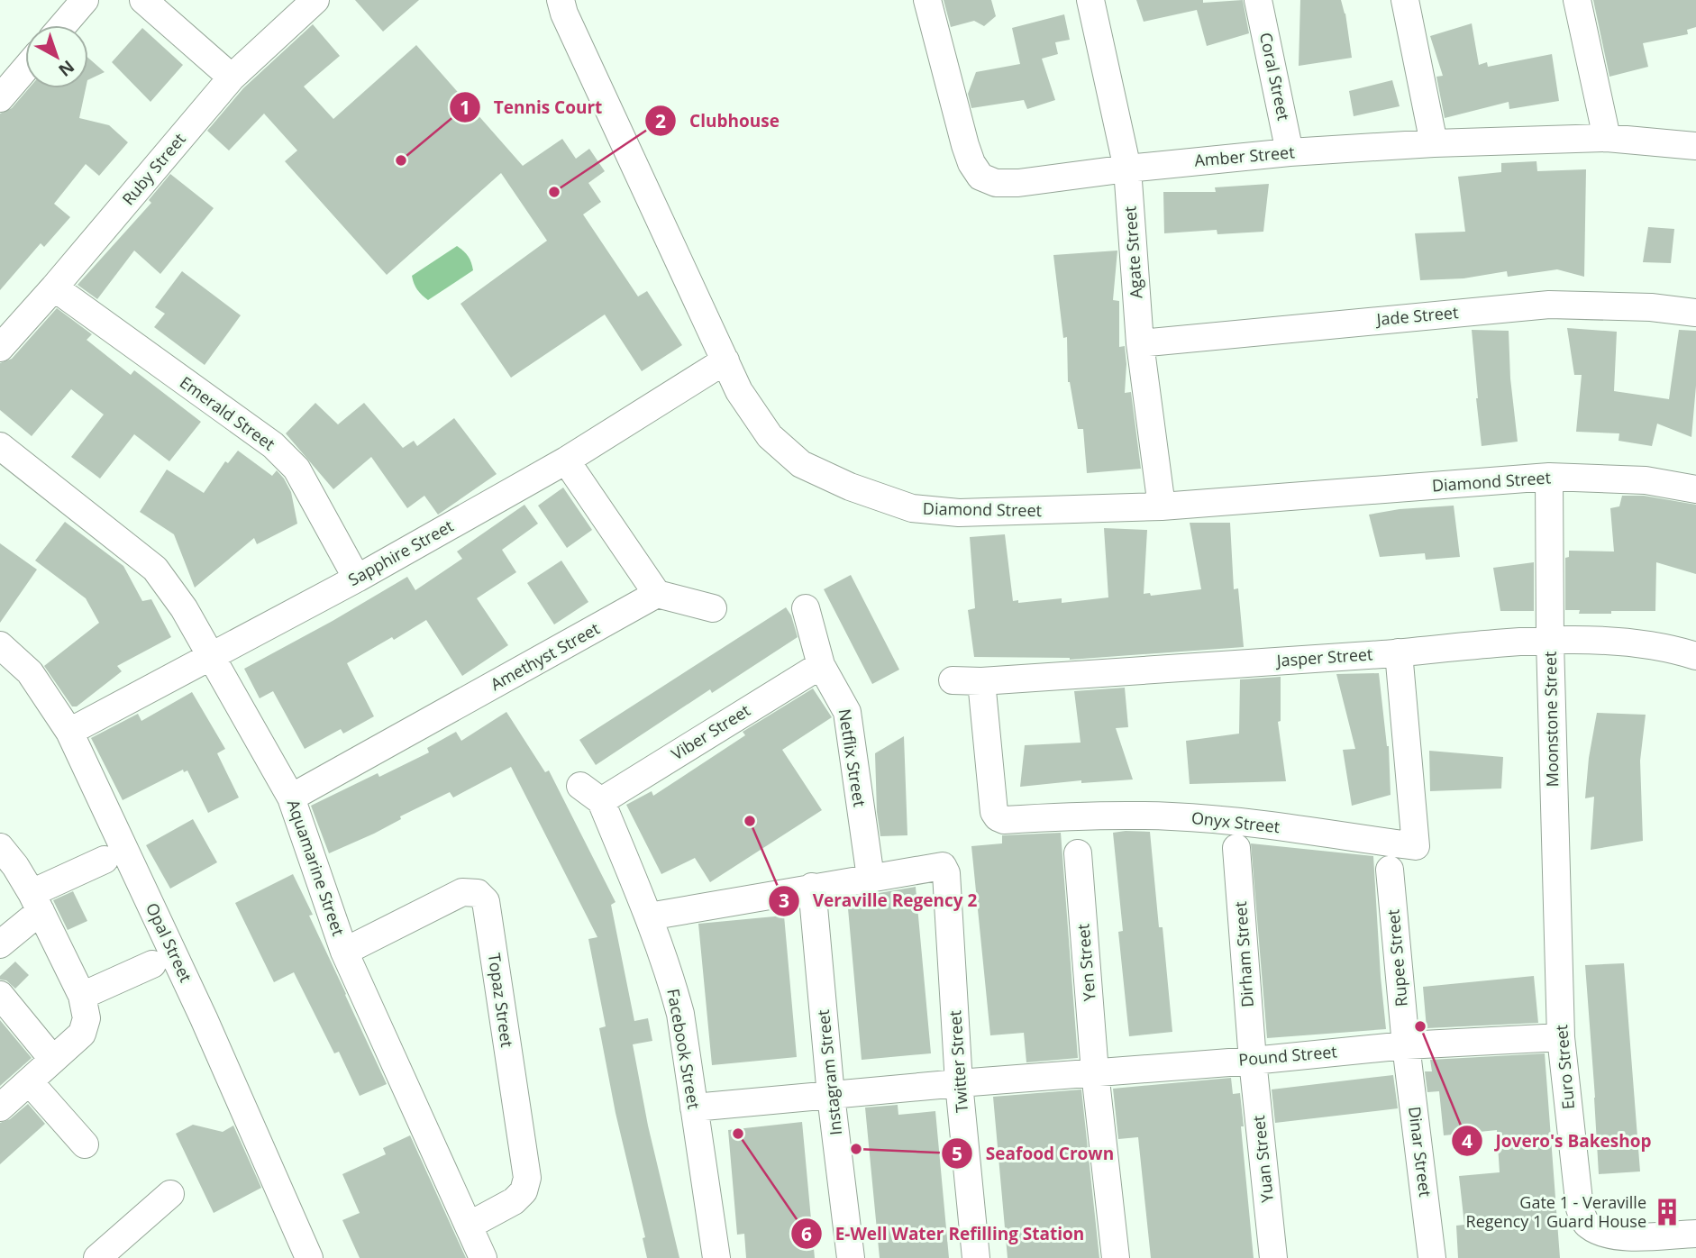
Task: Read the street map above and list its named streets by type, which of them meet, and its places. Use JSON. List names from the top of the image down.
{
  "streets": {
    "street": [
      "Coral Street",
      "Amber Street",
      "Ruby Street",
      "Agate Street",
      "Jade Street",
      "Emerald Street",
      "Diamond Street",
      "Sapphire Street",
      "Amethyst Street",
      "Jasper Street",
      "Moonstone Street",
      "Viber Street",
      "Netflix Street",
      "Onyx Street",
      "Aquamarine Street",
      "Opal Street",
      "Dirham Street",
      "Rupee Street",
      "Yen Street",
      "Topaz Street",
      "Facebook Street",
      "Pound Street",
      "Twitter Street",
      "Euro Street",
      "Instagram Street",
      "Dinar Street",
      "Yuan Street"
    ]
  },
  "crossings": [
    ["Coral Street", "Amber Street"],
    ["Amber Street", "Agate Street"],
    ["Ruby Street", "Emerald Street"],
    ["Agate Street", "Jade Street"],
    ["Agate Street", "Diamond Street"],
    ["Emerald Street", "Sapphire Street"],
    ["Diamond Street", "Sapphire Street"],
    ["Diamond Street", "Moonstone Street"],
    ["Sapphire Street", "Aquamarine Street"],
    ["Sapphire Street", "Opal Street"],
    ["Amethyst Street", "Aquamarine Street"],
    ["Jasper Street", "Moonstone Street"],
    ["Jasper Street", "Onyx Street"],
    ["Moonstone Street", "Euro Street"],
    ["Viber Street", "Netflix Street"],
    ["Viber Street", "Facebook Street"],
    ["Netflix Street", "Twitter Street"],
    ["Aquamarine Street", "Topaz Street"],
    ["Dirham Street", "Pound Street"],
    ["Dirham Street", "Yuan Street"],
    ["Rupee Street", "Pound Street"],
    ["Rupee Street", "Dinar Street"],
    ["Yen Street", "Pound Street"],
    ["Facebook Street", "Pound Street"],
    ["Pound Street", "Twitter Street"],
    ["Pound Street", "Euro Street"],
    ["Pound Street", "Instagram Street"],
    ["Pound Street", "Dinar Street"],
    ["Pound Street", "Yuan Street"]
  ],
  "places": {
    "other": [
      "Tennis Court",
      "Clubhouse",
      "Veraville Regency 2",
      "Jovero's Bakeshop",
      "E-Well Water Refilling Station",
      "Seafood Crown"
    ],
    "building": ["Gate 1 - Veraville Regency 1 Guard House"]
  },
  "north": "bottom right"
}
